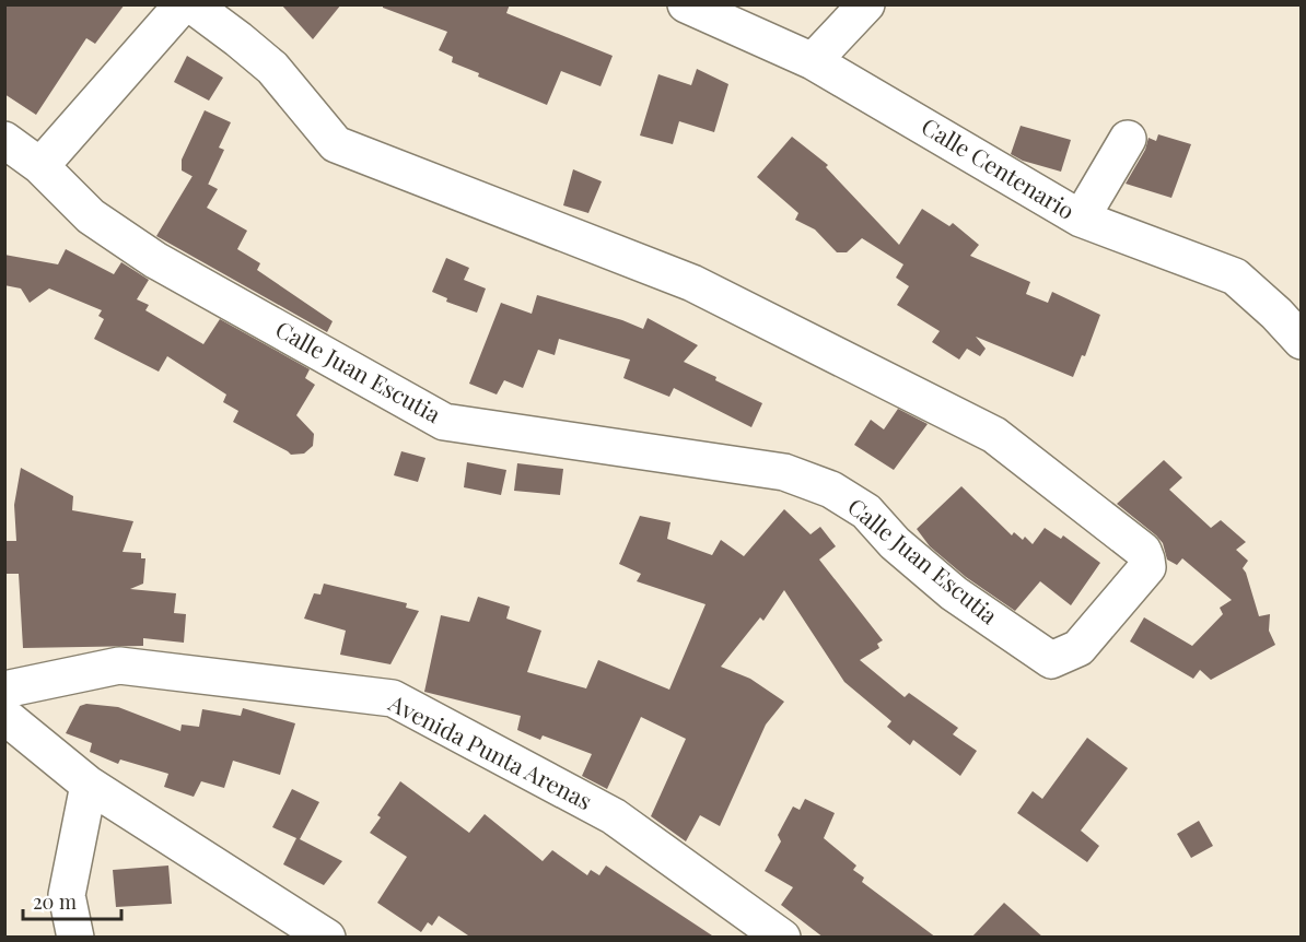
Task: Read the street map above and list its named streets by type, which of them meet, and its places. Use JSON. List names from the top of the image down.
{
  "streets": {
    "street": ["Calle Centenario", "Calle Juan Escutia", "Avenida Punta Arenas"]
  },
  "scale_bar": "20 m"
}
